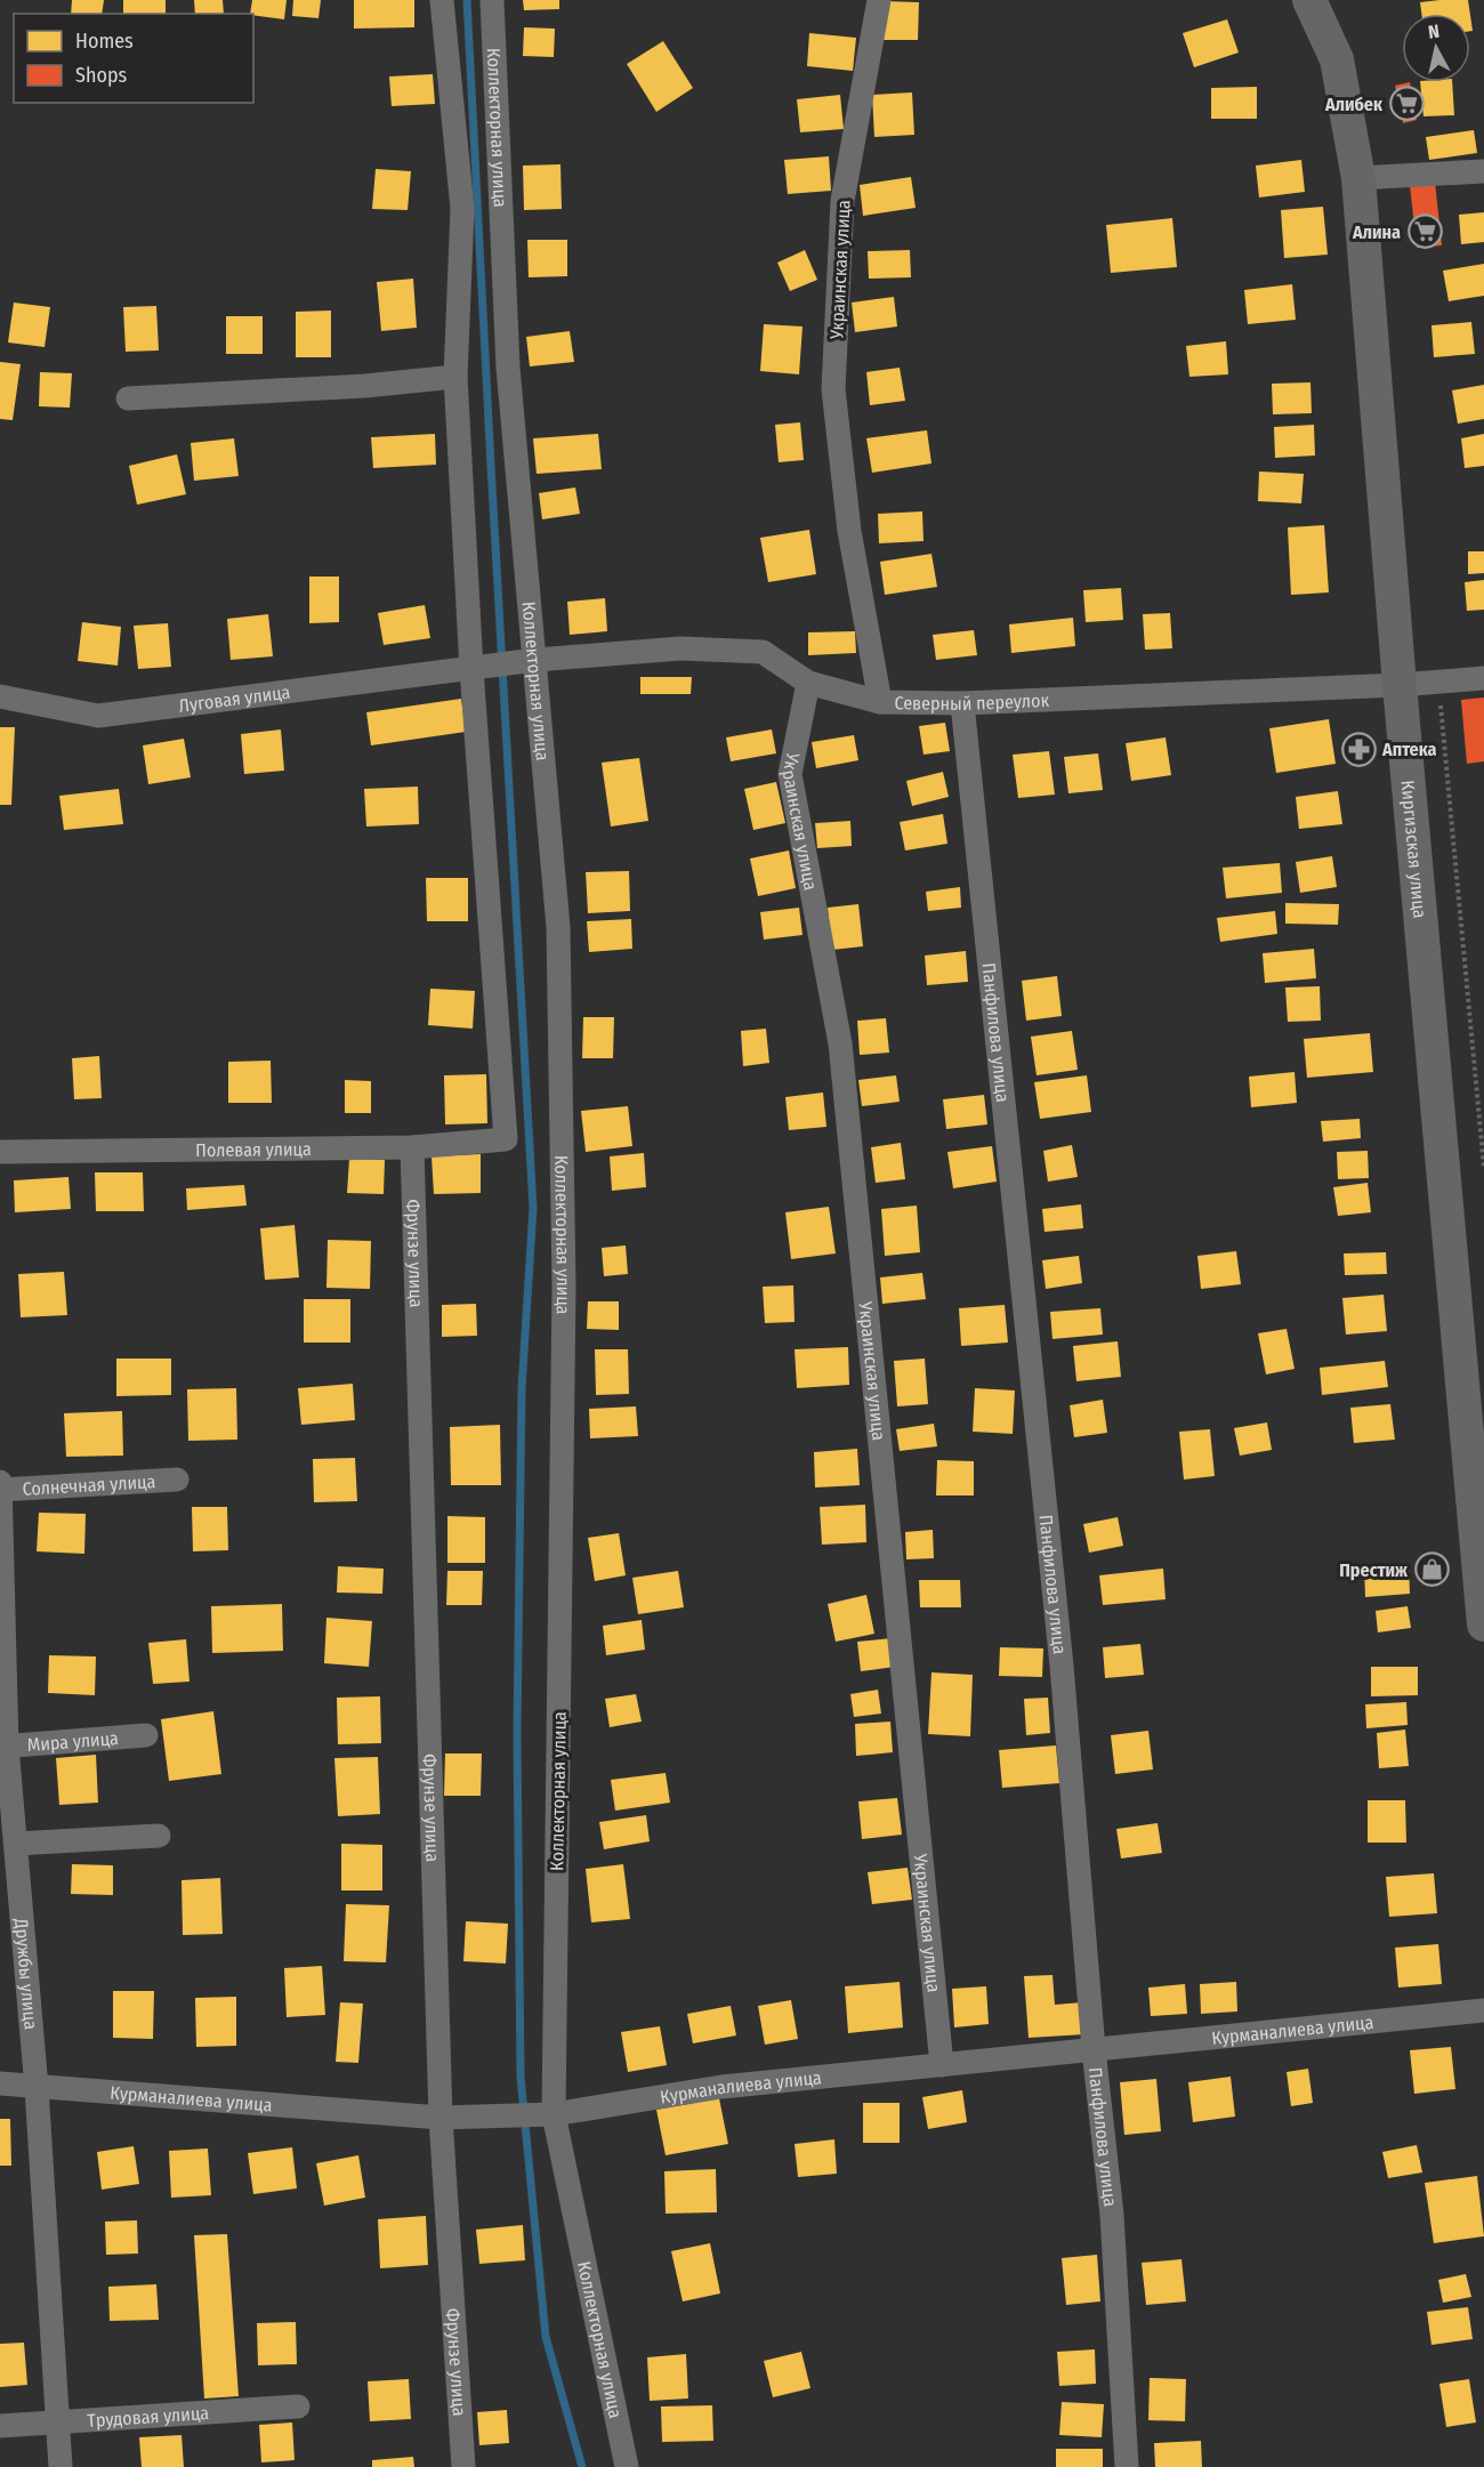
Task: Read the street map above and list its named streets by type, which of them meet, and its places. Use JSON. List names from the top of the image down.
{
  "streets": {
    "main road": ["Киргизская улица"],
    "street": [
      "Коллекторная улица",
      "Украинская улица",
      "Луговая улица",
      "Северный переулок",
      "Панфилова улица",
      "Полевая улица",
      "Фрунзе улица",
      "Солнечная улица",
      "Мира улица",
      "Дружбы улица",
      "Курманалиева улица",
      "Трудовая улица"
    ]
  },
  "crossings": [
    ["Коллекторная улица", "Северный переулок"],
    ["Коллекторная улица", "Курманалиева улица"],
    ["Украинская улица", "Северный переулок"],
    ["Украинская улица", "Курманалиева улица"],
    ["Луговая улица", "Северный переулок"],
    ["Луговая улица", "Полевая улица"],
    ["Северный переулок", "Киргизская улица"],
    ["Северный переулок", "Панфилова улица"],
    ["Северный переулок", "Полевая улица"],
    ["Панфилова улица", "Курманалиева улица"],
    ["Полевая улица", "Фрунзе улица"],
    ["Фрунзе улица", "Курманалиева улица"],
    ["Солнечная улица", "Дружбы улица"],
    ["Мира улица", "Дружбы улица"],
    ["Дружбы улица", "Курманалиева улица"],
    ["Дружбы улица", "Трудовая улица"]
  ],
  "places": {
    "supermarket": ["Алибек", "Алина"],
    "pharmacy": ["Аптека"],
    "shop": ["Престиж"]
  },
  "legend": ["Homes", "Shops"],
  "north": "top"
}
